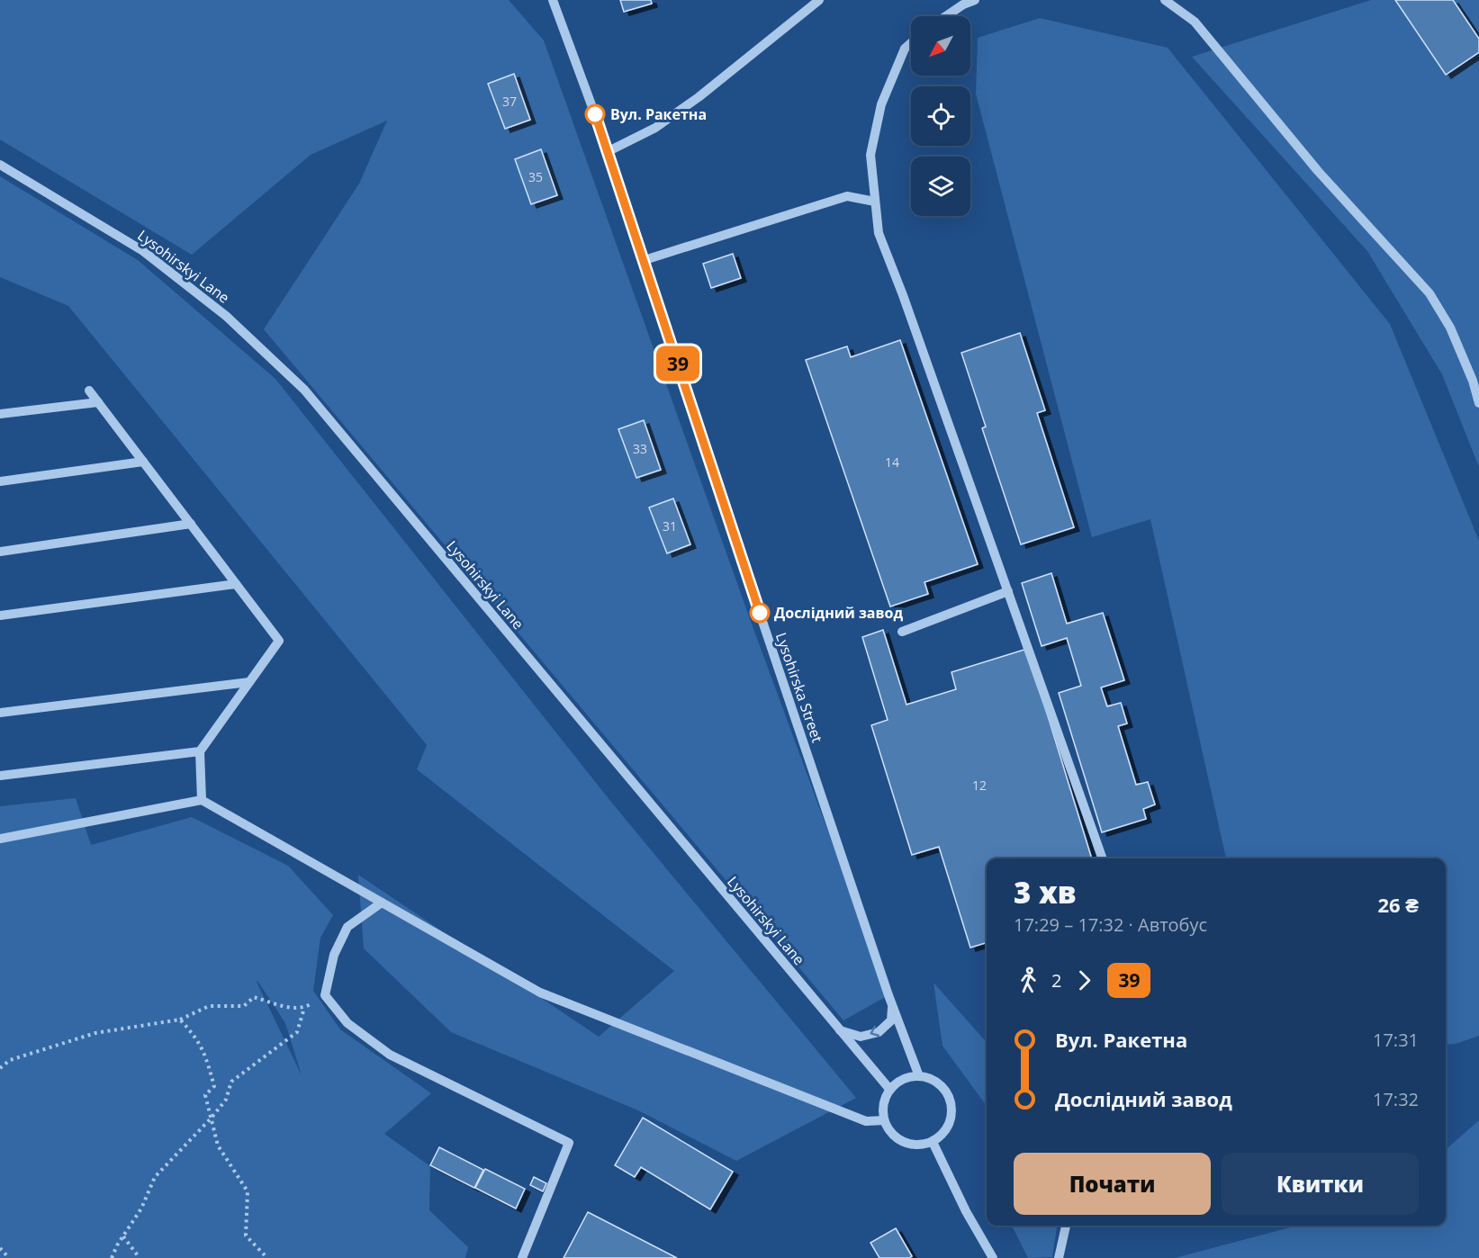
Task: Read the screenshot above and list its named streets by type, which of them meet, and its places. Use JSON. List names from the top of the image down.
{
  "streets": {
    "street": ["Lysohirskyi Lane", "Lysohirska Street"]
  },
  "crossings": [
    ["Lysohirskyi Lane", "Lysohirska Street"]
  ],
  "places": ["Вул. Ракетна", "Дослідний завод"],
  "lines": ["bus line 39"],
  "house_numbers": [
    "37",
    "35",
    "33",
    "14",
    "31",
    "12"
  ],
  "north": "bottom left",
  "page": {
    "on_map": "39",
    "heading": ["3 хв", "17:29 – 17:32 · Автобус", "26 ₴"],
    "legs": ["2", "39"],
    "list": [
      {
        "name": "Вул. Ракетна",
        "value": "17:31"
      },
      {
        "name": "Дослідний завод",
        "value": "17:32"
      }
    ],
    "buttons": ["Почати", "Квитки"]
  }
}
